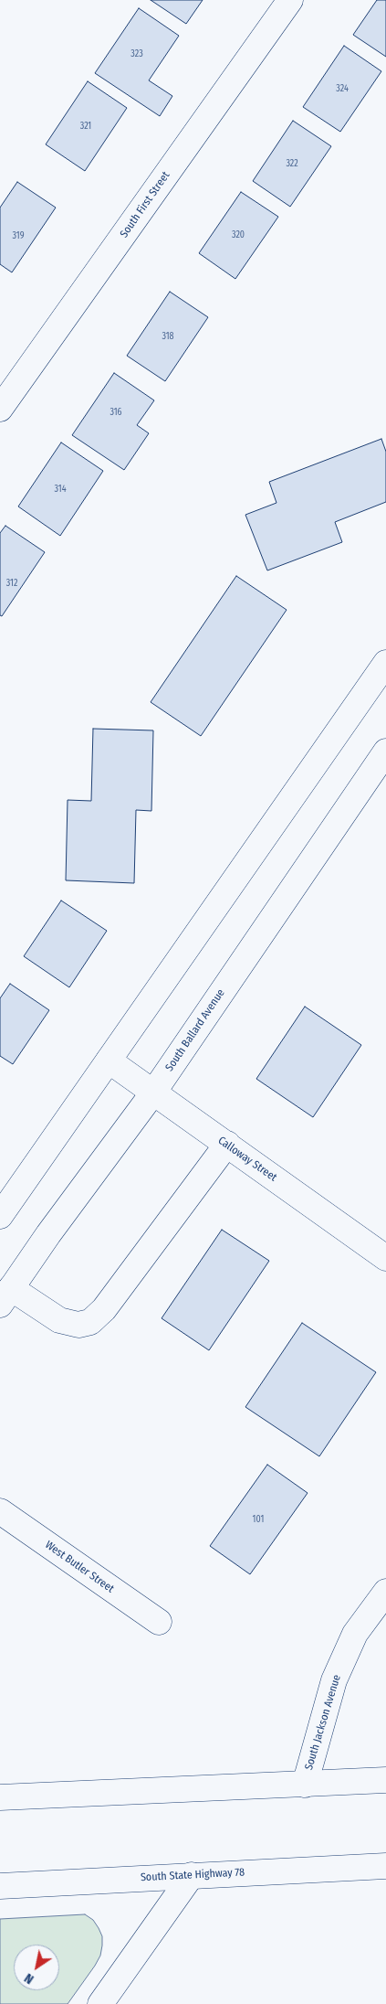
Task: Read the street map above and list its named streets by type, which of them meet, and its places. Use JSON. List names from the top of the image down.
{
  "streets": {
    "main road": [
      "South First Street",
      "South Ballard Avenue",
      "Calloway Street",
      "West Butler Street",
      "South Jackson Avenue",
      "South State Highway 78"
    ]
  },
  "crossings": [
    ["South Ballard Avenue", "Calloway Street"]
  ],
  "house_numbers": [
    "323",
    "324",
    "321",
    "322",
    "320",
    "319",
    "318",
    "316",
    "314",
    "312",
    "101"
  ],
  "north": "bottom left"
}
